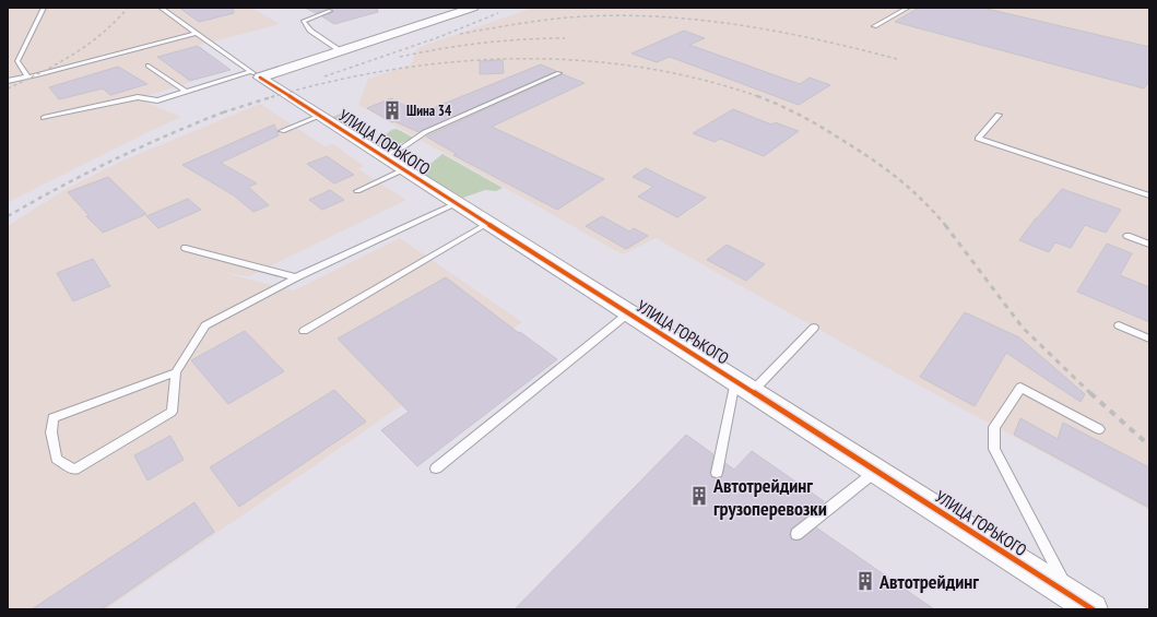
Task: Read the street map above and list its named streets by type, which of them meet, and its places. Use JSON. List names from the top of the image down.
{
  "streets": {
    "street": ["УЛИЦА ГОРЬКОГО"]
  },
  "places": {
    "building": ["Шина 34", "Автотрейдинг грузоперевозки", "Автотрейдинг"]
  }
}
